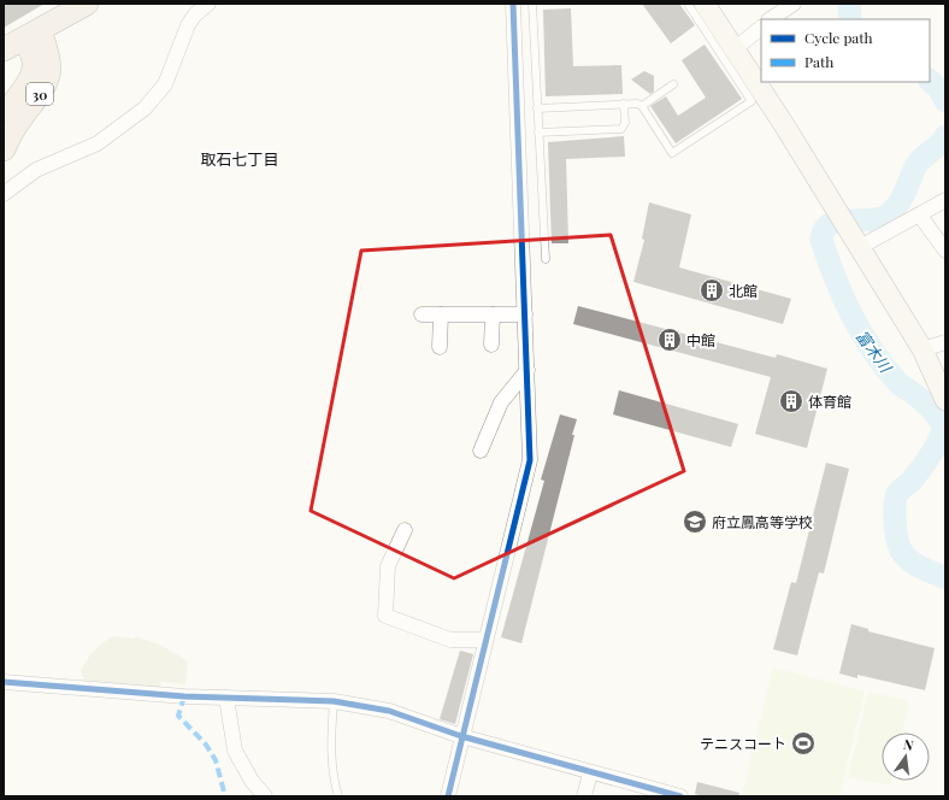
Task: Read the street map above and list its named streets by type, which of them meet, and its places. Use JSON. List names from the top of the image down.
{
  "streets": {
    "main road": ["30"]
  },
  "districts": ["取石七丁目"],
  "water": ["富木川"],
  "places": {
    "building": ["北館", "中館", "体育館"],
    "school or university": ["府立鳳高等学校"],
    "sports": ["テニスコート"]
  },
  "legend": ["Cycle path", "Path"],
  "north": "top"
}
